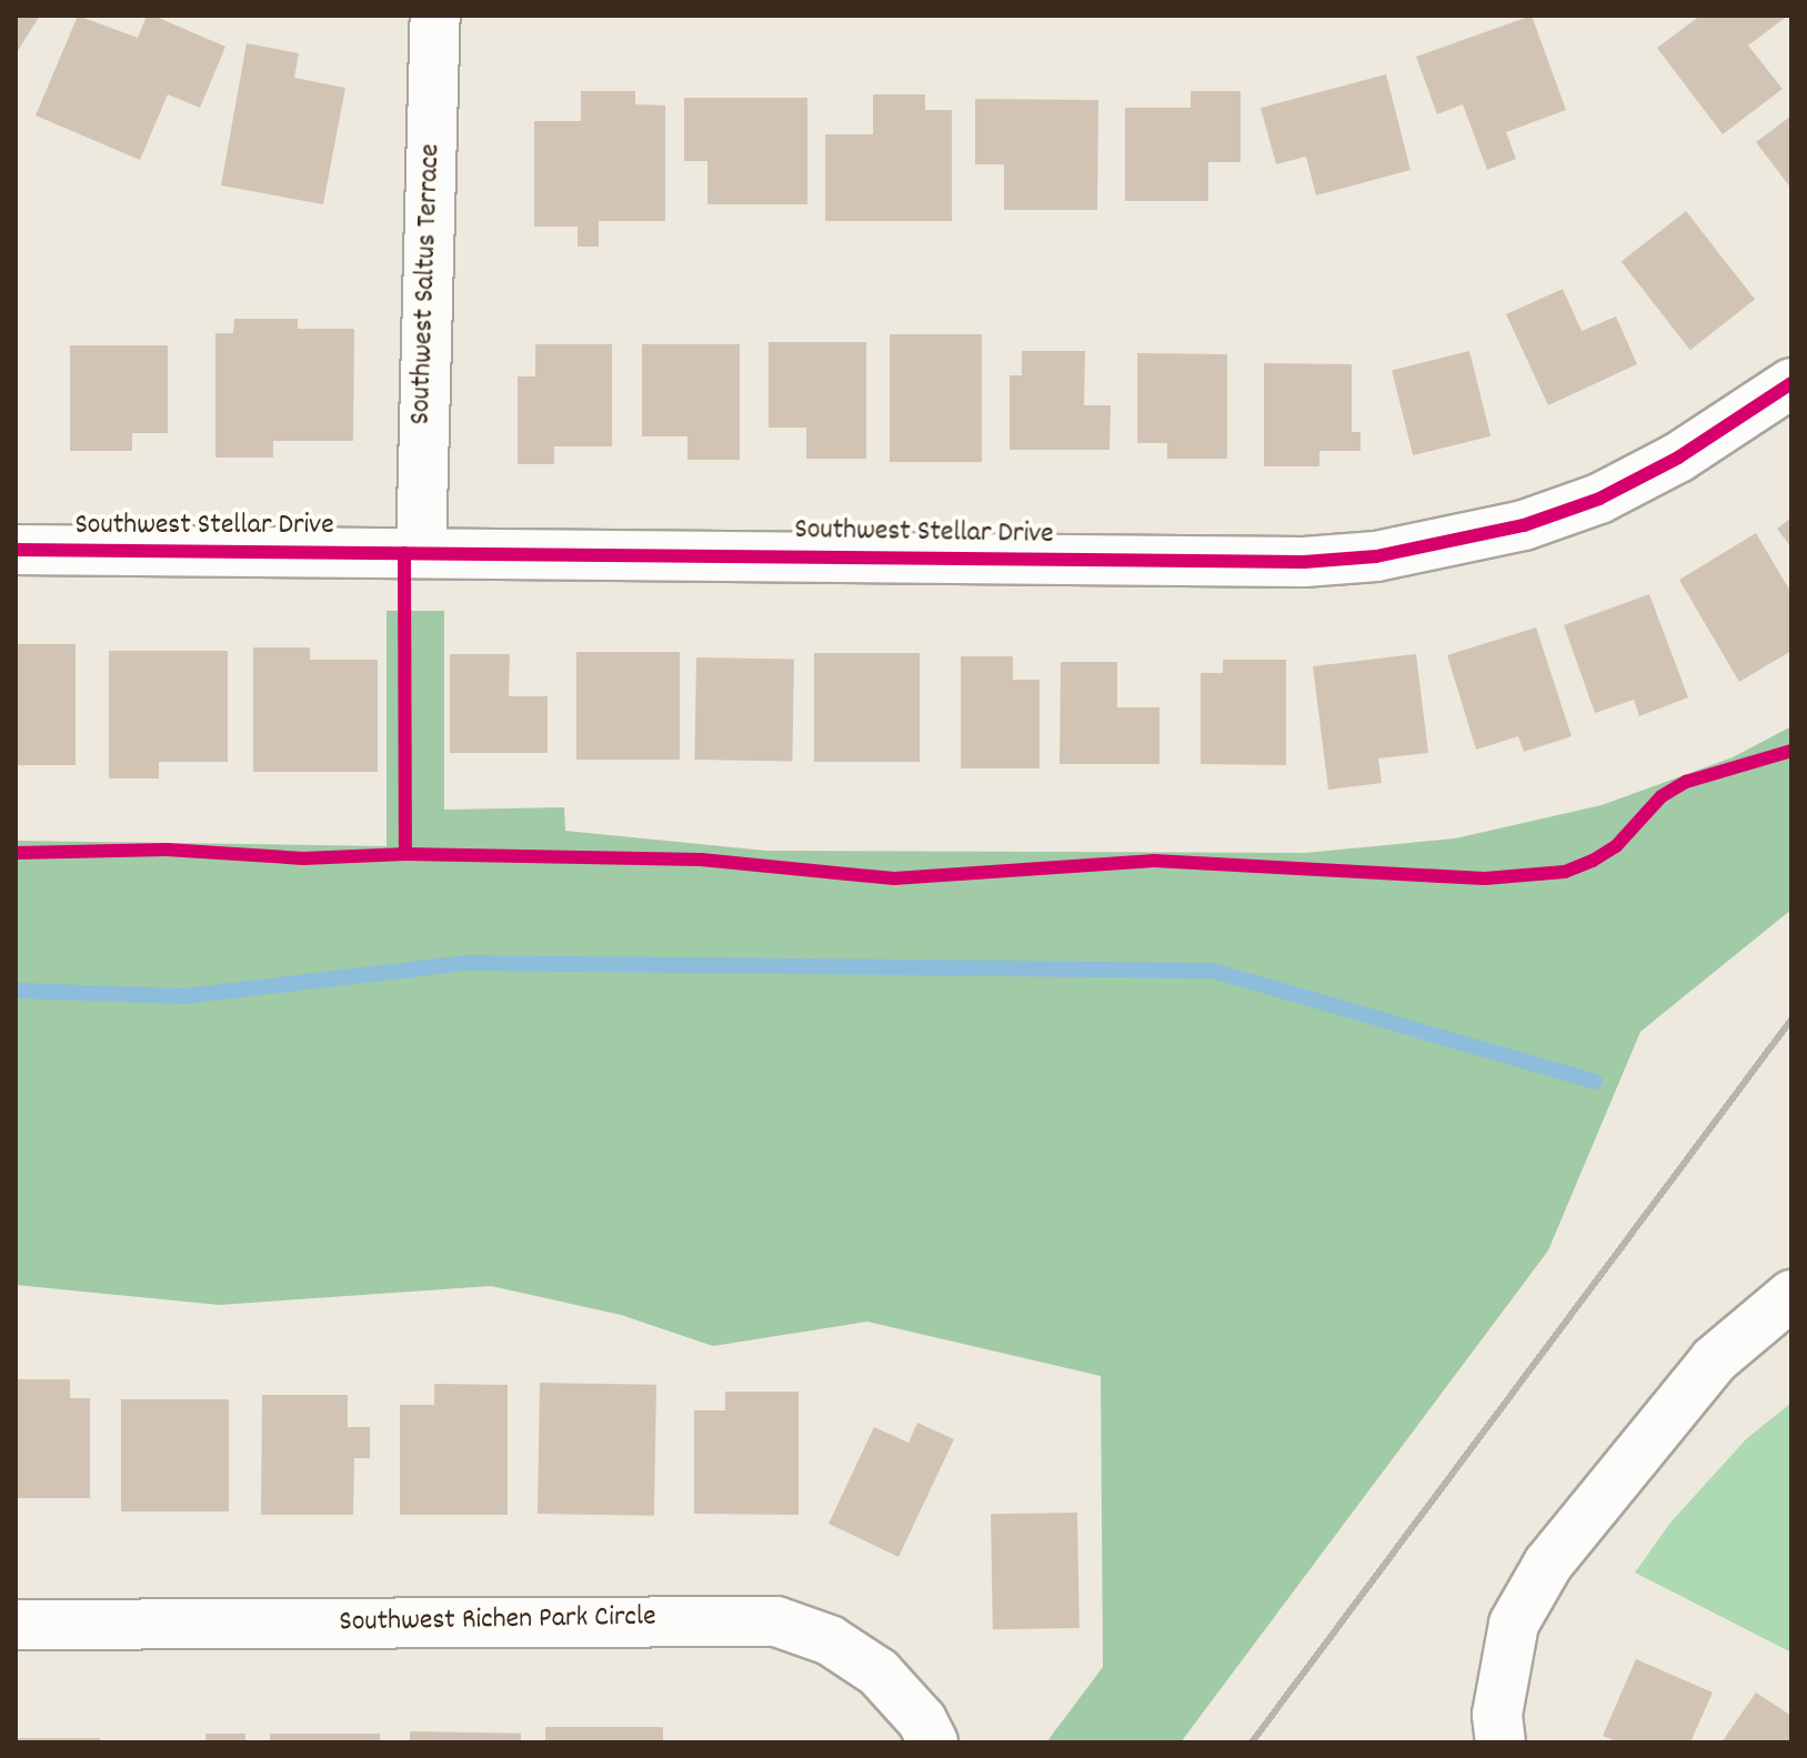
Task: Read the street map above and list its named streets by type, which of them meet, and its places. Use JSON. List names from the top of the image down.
{
  "streets": {
    "street": ["Southwest Saltus Terrace", "Southwest Stellar Drive", "Southwest Richen Park Circle"]
  },
  "crossings": [
    ["Southwest Saltus Terrace", "Southwest Stellar Drive"]
  ]
}
